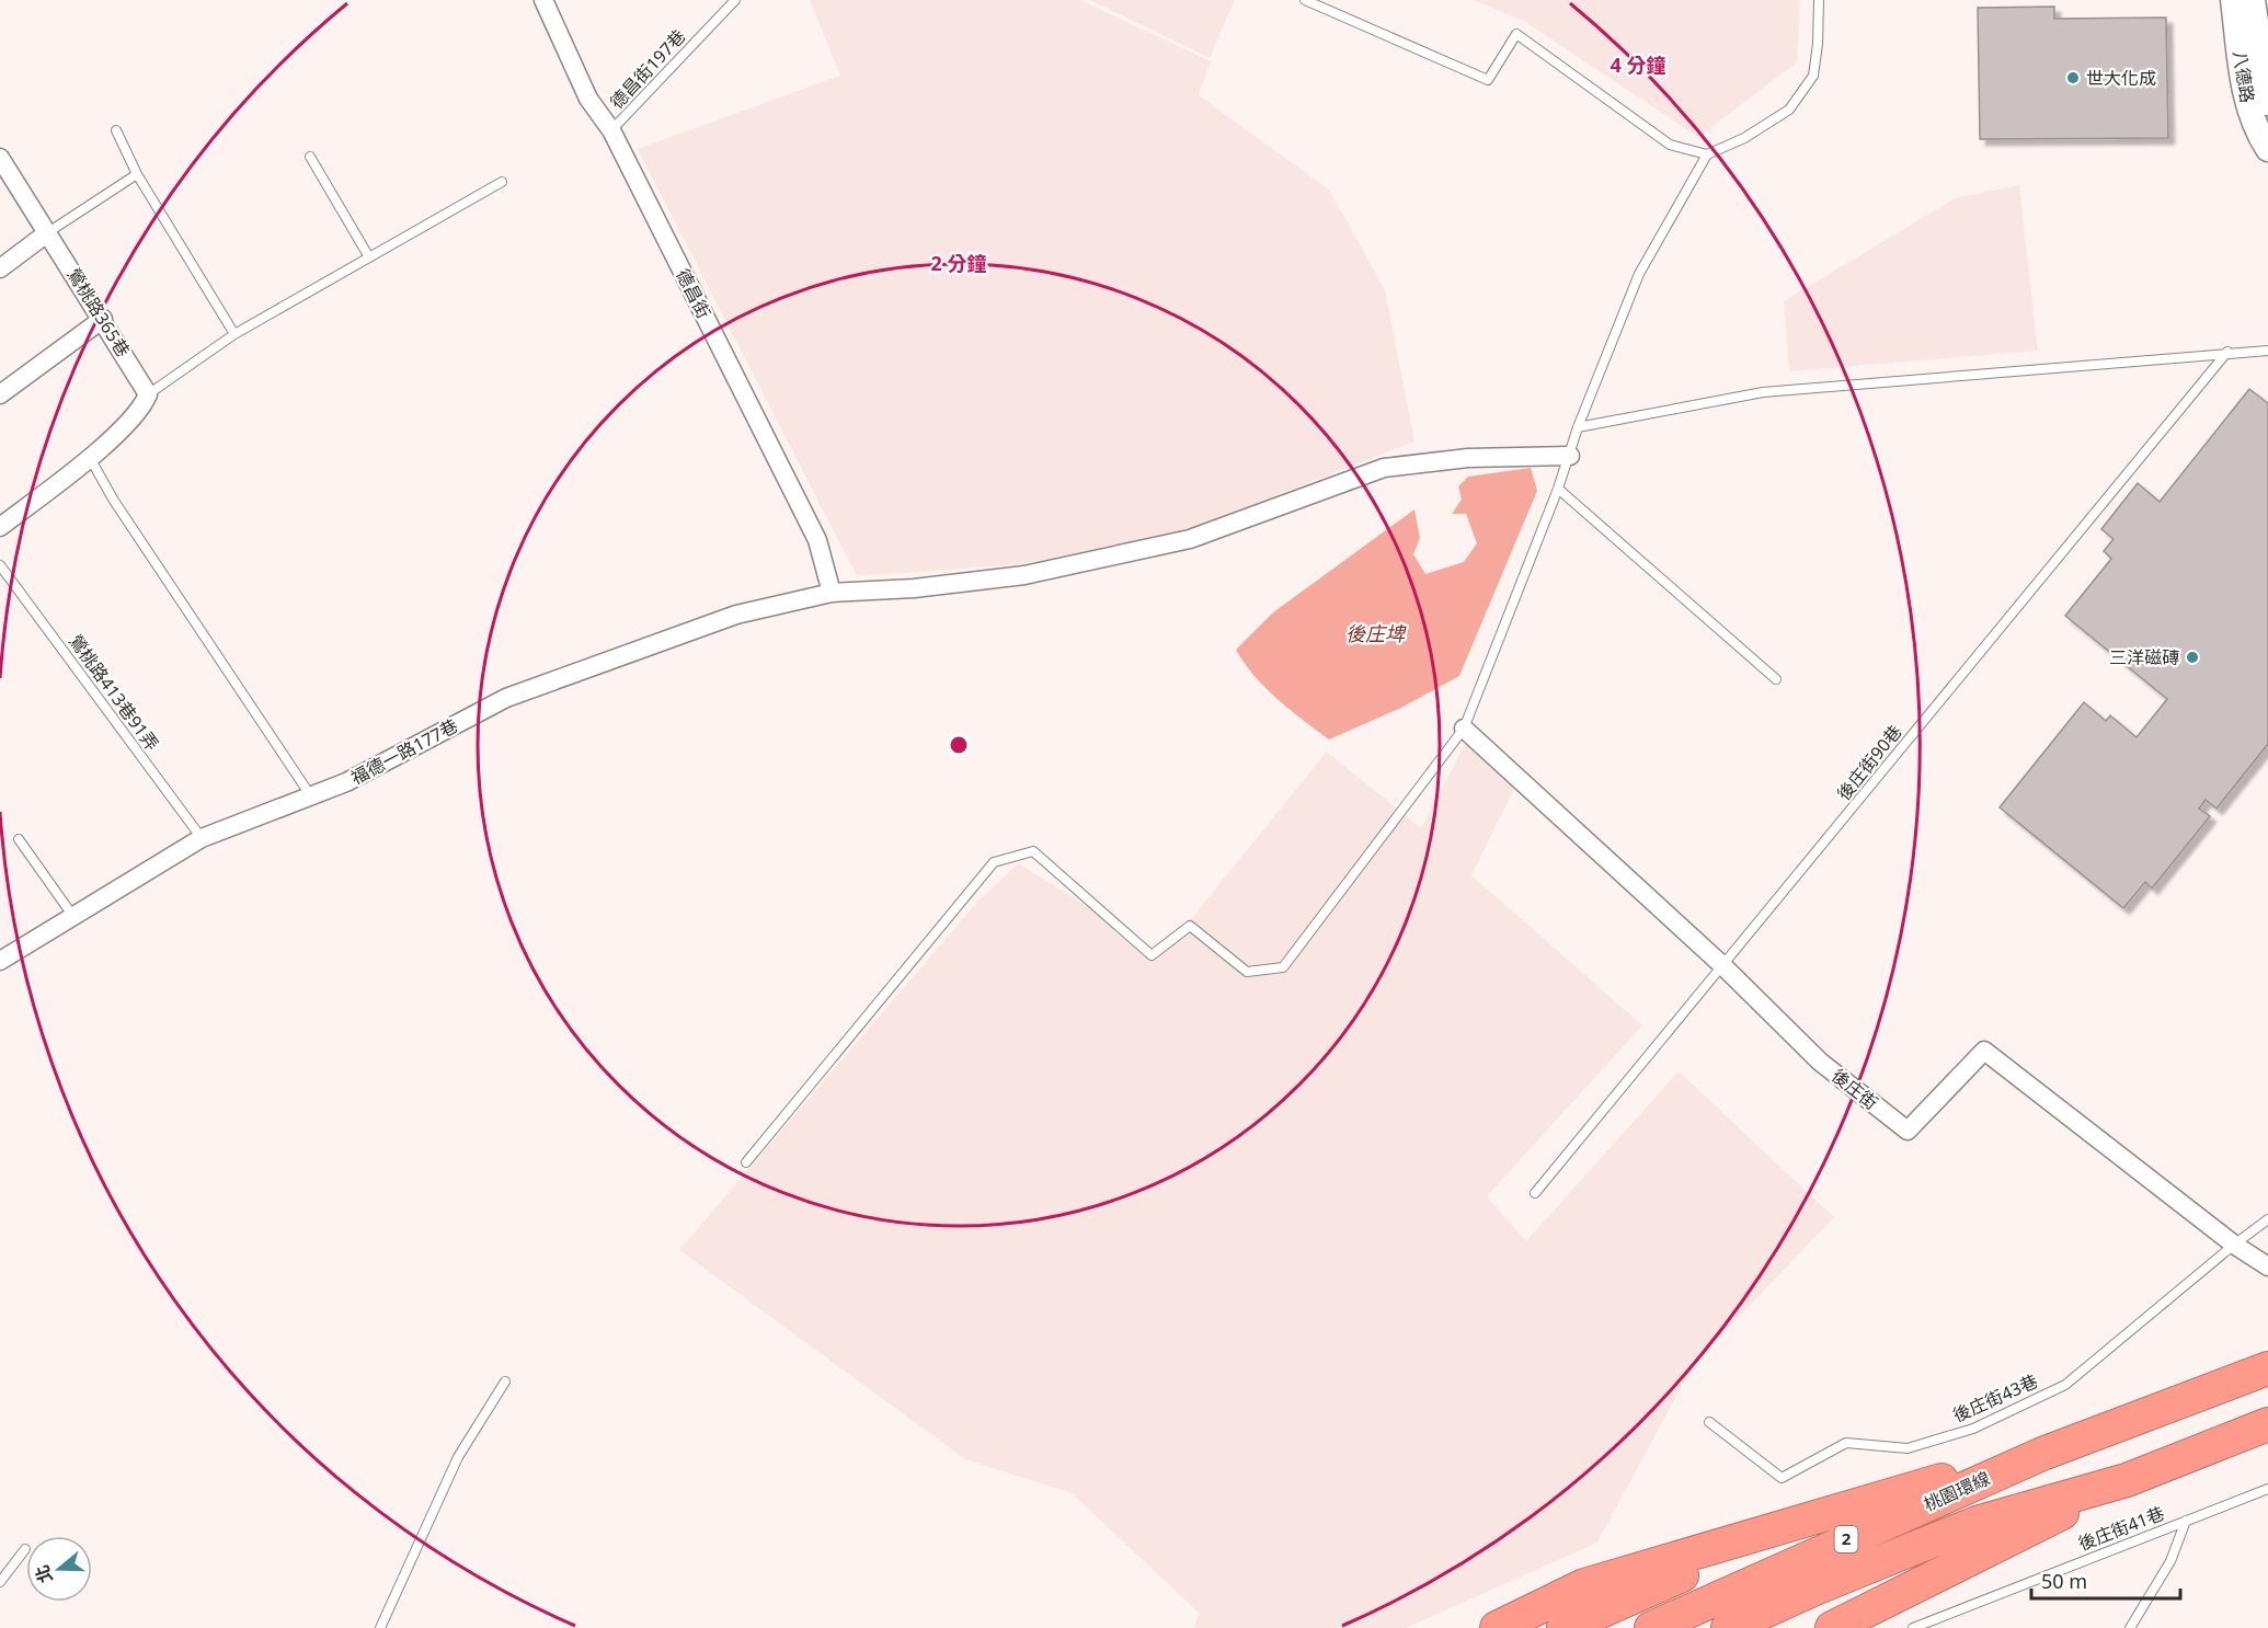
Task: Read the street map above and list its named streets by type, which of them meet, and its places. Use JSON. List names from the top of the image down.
{
  "streets": {
    "highway": ["桃園環線", "2"],
    "main road": ["八德路"],
    "street": [
      "德昌街",
      "鶯桃路365巷",
      "福德一路177巷",
      "後庄街"
    ],
    "lane": [
      "德昌街197巷",
      "鶯桃路413巷91弄",
      "後庄街90巷",
      "後庄街43巷",
      "後庄街41巷"
    ]
  },
  "crossings": [
    ["德昌街197巷", "德昌街"],
    ["德昌街", "福德一路177巷"],
    ["鶯桃路413巷91弄", "福德一路177巷"],
    ["後庄街90巷", "後庄街"],
    ["後庄街", "後庄街43巷"]
  ],
  "water": ["後庄埤"],
  "places": ["世大化成", "三洋磁磚"],
  "scale_bar": "50 m",
  "north": "left",
  "rings": ["4 分鐘", "2 分鐘"]
}
